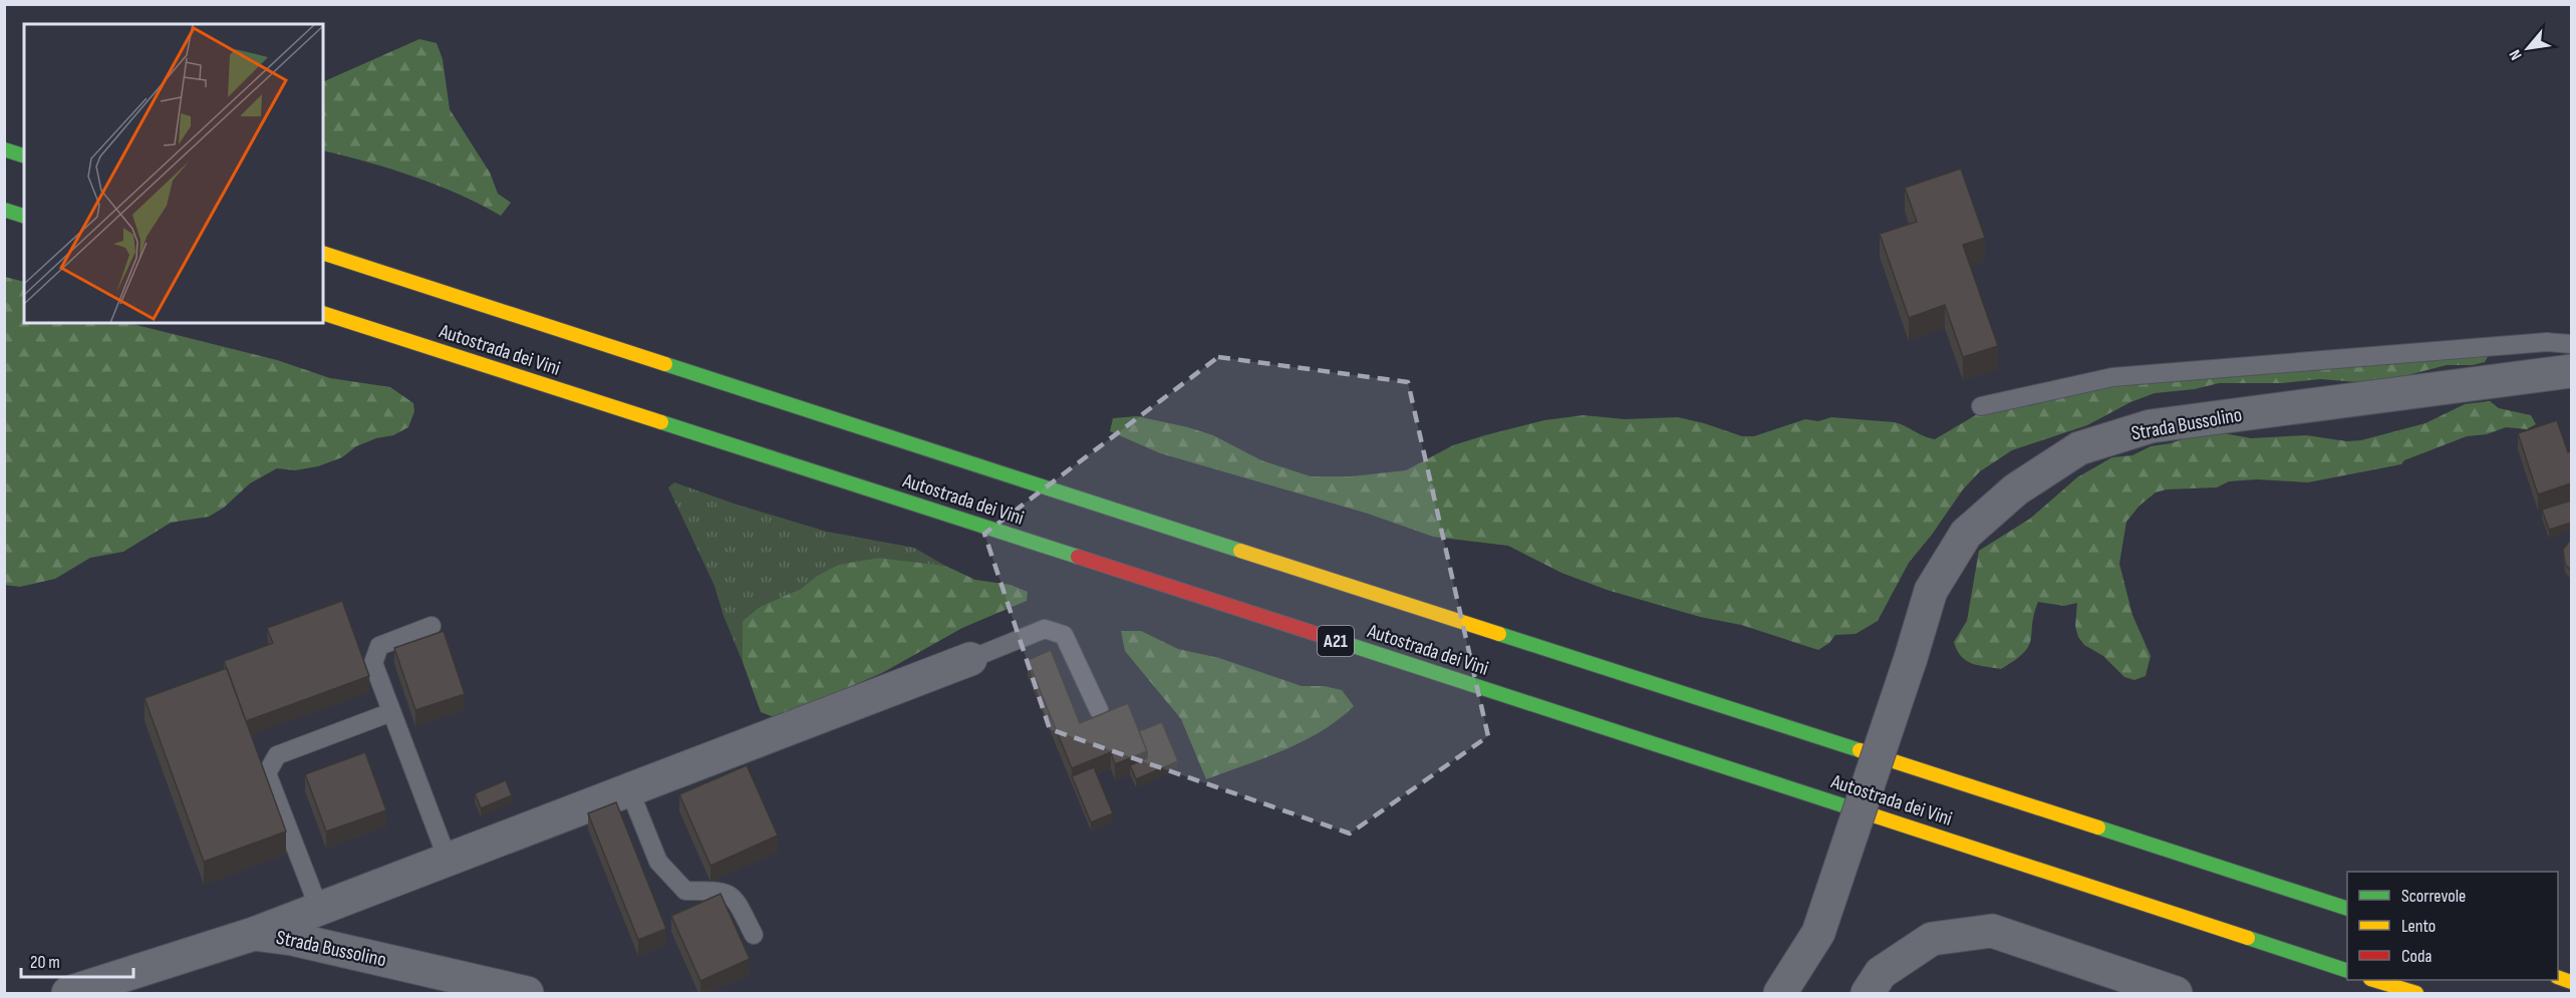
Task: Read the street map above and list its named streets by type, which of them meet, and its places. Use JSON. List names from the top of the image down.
{
  "streets": {
    "highway": ["Autostrada dei Vini", "A21"],
    "street": ["Strada Bussolino"]
  },
  "legend": ["Scorrevole", "Lento", "Coda"],
  "scale_bar": "20 m",
  "north": "bottom left"
}
